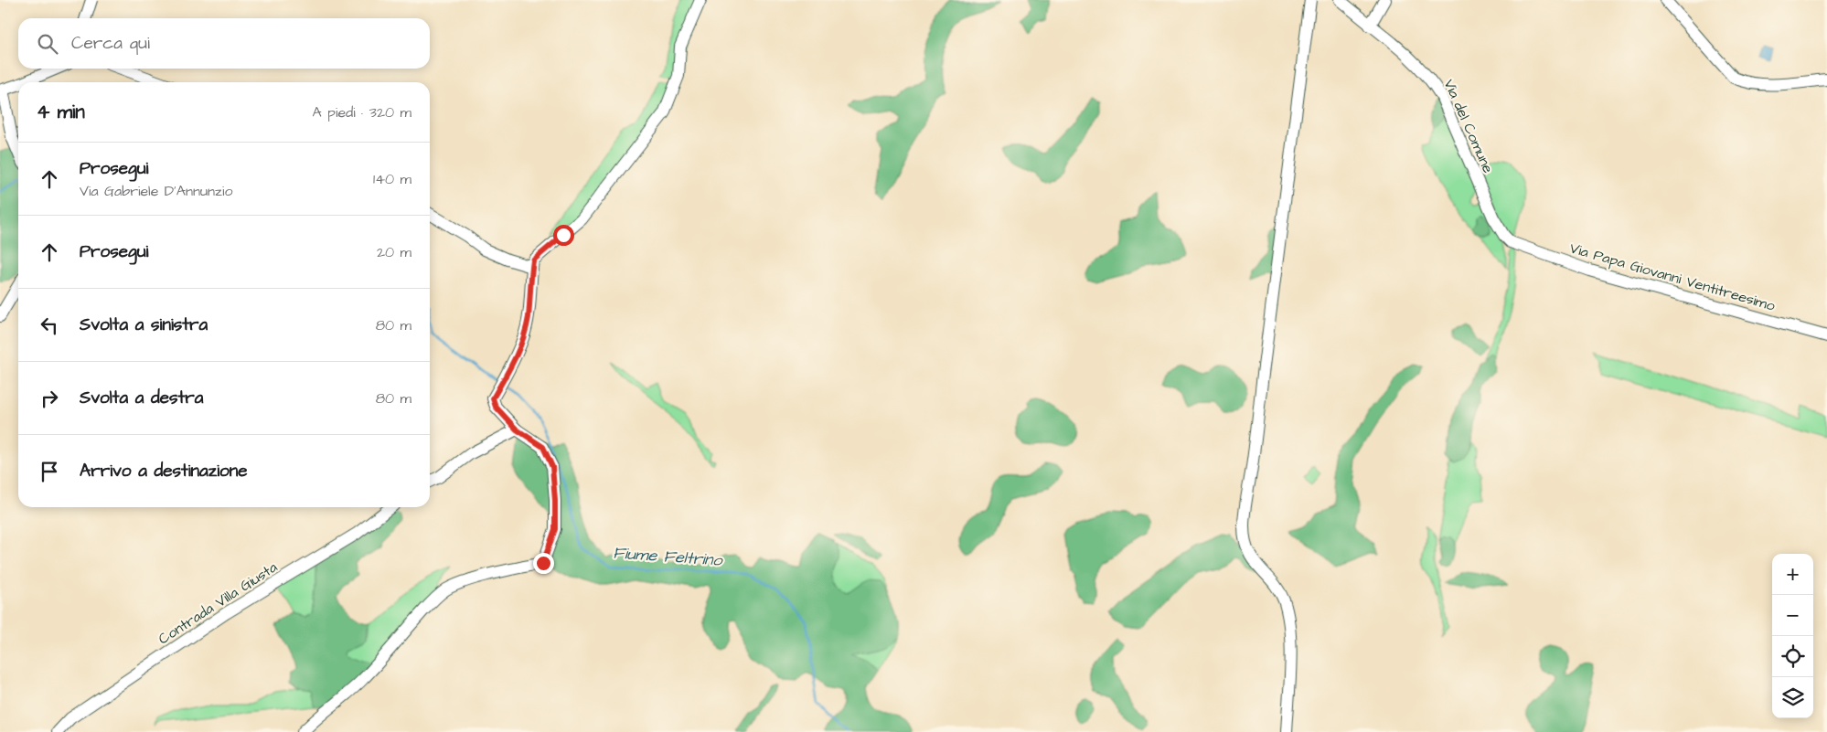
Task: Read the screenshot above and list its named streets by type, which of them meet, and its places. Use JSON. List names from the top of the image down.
{
  "streets": {
    "street": ["Via del Comune", "Via Papa Giovanni Ventitreesimo", "Contrada Villa Giusta"]
  },
  "crossings": [
    ["Via del Comune", "Via Papa Giovanni Ventitreesimo"]
  ],
  "water": ["Fiume Feltrino"],
  "page": {
    "search": "Cerca qui",
    "heading": ["4 min", "A piedi · 320 m"],
    "list": [
      ["Prosegui", "Via Gabriele D'Annunzio", "140 m"],
      ["Prosegui", "20 m"],
      ["Svolta a sinistra", "80 m"],
      ["Svolta a destra", "80 m"],
      "Arrivo a destinazione"
    ],
    "map_buttons": ["+", "−"]
  }
}
